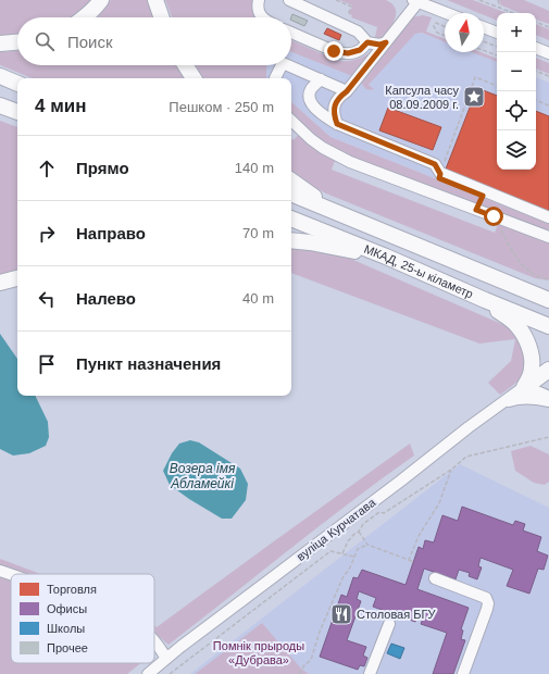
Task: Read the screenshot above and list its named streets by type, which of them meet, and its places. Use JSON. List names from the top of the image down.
{
  "streets": {
    "highway": ["МКАД, 25-ы кіламетр"],
    "street": ["вуліца Курчатава"]
  },
  "water": ["Возера імя Абламейкі"],
  "parks": ["Помнік прыроды «Дубрава»"],
  "places": {
    "place": ["Капсула часу 08.09.2009 г."],
    "restaurant": ["Столовая БГУ"]
  },
  "legend": [
    "Торговля",
    "Офисы",
    "Школы",
    "Прочее"
  ],
  "north": "top",
  "page": {
    "map_buttons": ["+", "−"],
    "search": "Поиск",
    "heading": ["4 мин", "Пешком · 250 m"],
    "list": [
      ["Прямо", "140 m"],
      ["Направо", "70 m"],
      ["Налево", "40 m"],
      "Пункт назначения"
    ]
  }
}
